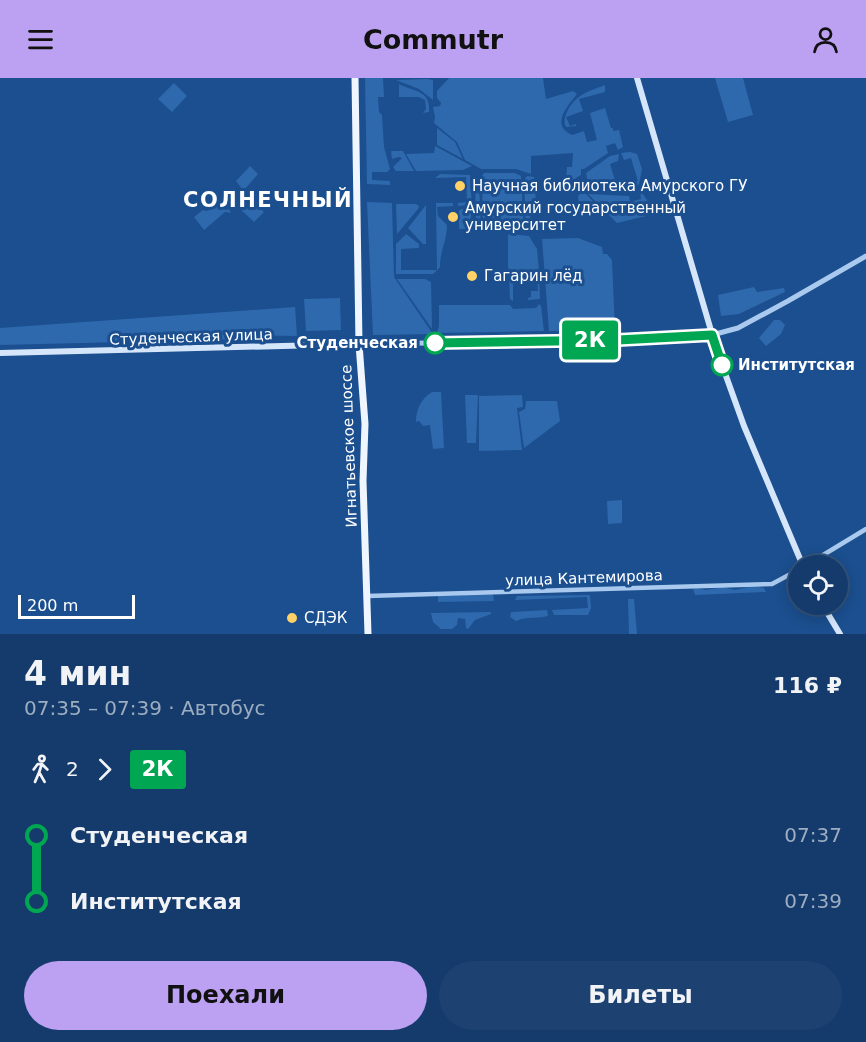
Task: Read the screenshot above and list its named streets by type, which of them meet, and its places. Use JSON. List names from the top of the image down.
{
  "streets": {
    "main road": ["Студенческая улица", "Игнатьевское шоссе"],
    "street": ["улица Кантемирова"]
  },
  "crossings": [
    ["Студенческая улица", "Игнатьевское шоссе"],
    ["Игнатьевское шоссе", "улица Кантемирова"]
  ],
  "districts": ["СОЛНЕЧНЫЙ"],
  "places": [
    "Научная библиотека Амурского ГУ",
    "Амурский государственный университет",
    "Гагарин лёд",
    "Студенческая",
    "Институтская",
    "СДЭК"
  ],
  "lines": ["bus line 2К"],
  "scale_bar": "200 m",
  "page": {
    "header": "Commutr",
    "on_map": "2К",
    "scale": "200 m",
    "heading": ["4 мин", "07:35 – 07:39 · Автобус", "116 ₽"],
    "legs": ["2", "2К"],
    "list": [
      {
        "name": "Студенческая",
        "value": "07:37"
      },
      {
        "name": "Институтская",
        "value": "07:39"
      }
    ],
    "buttons": ["Поехали", "Билеты"]
  }
}
